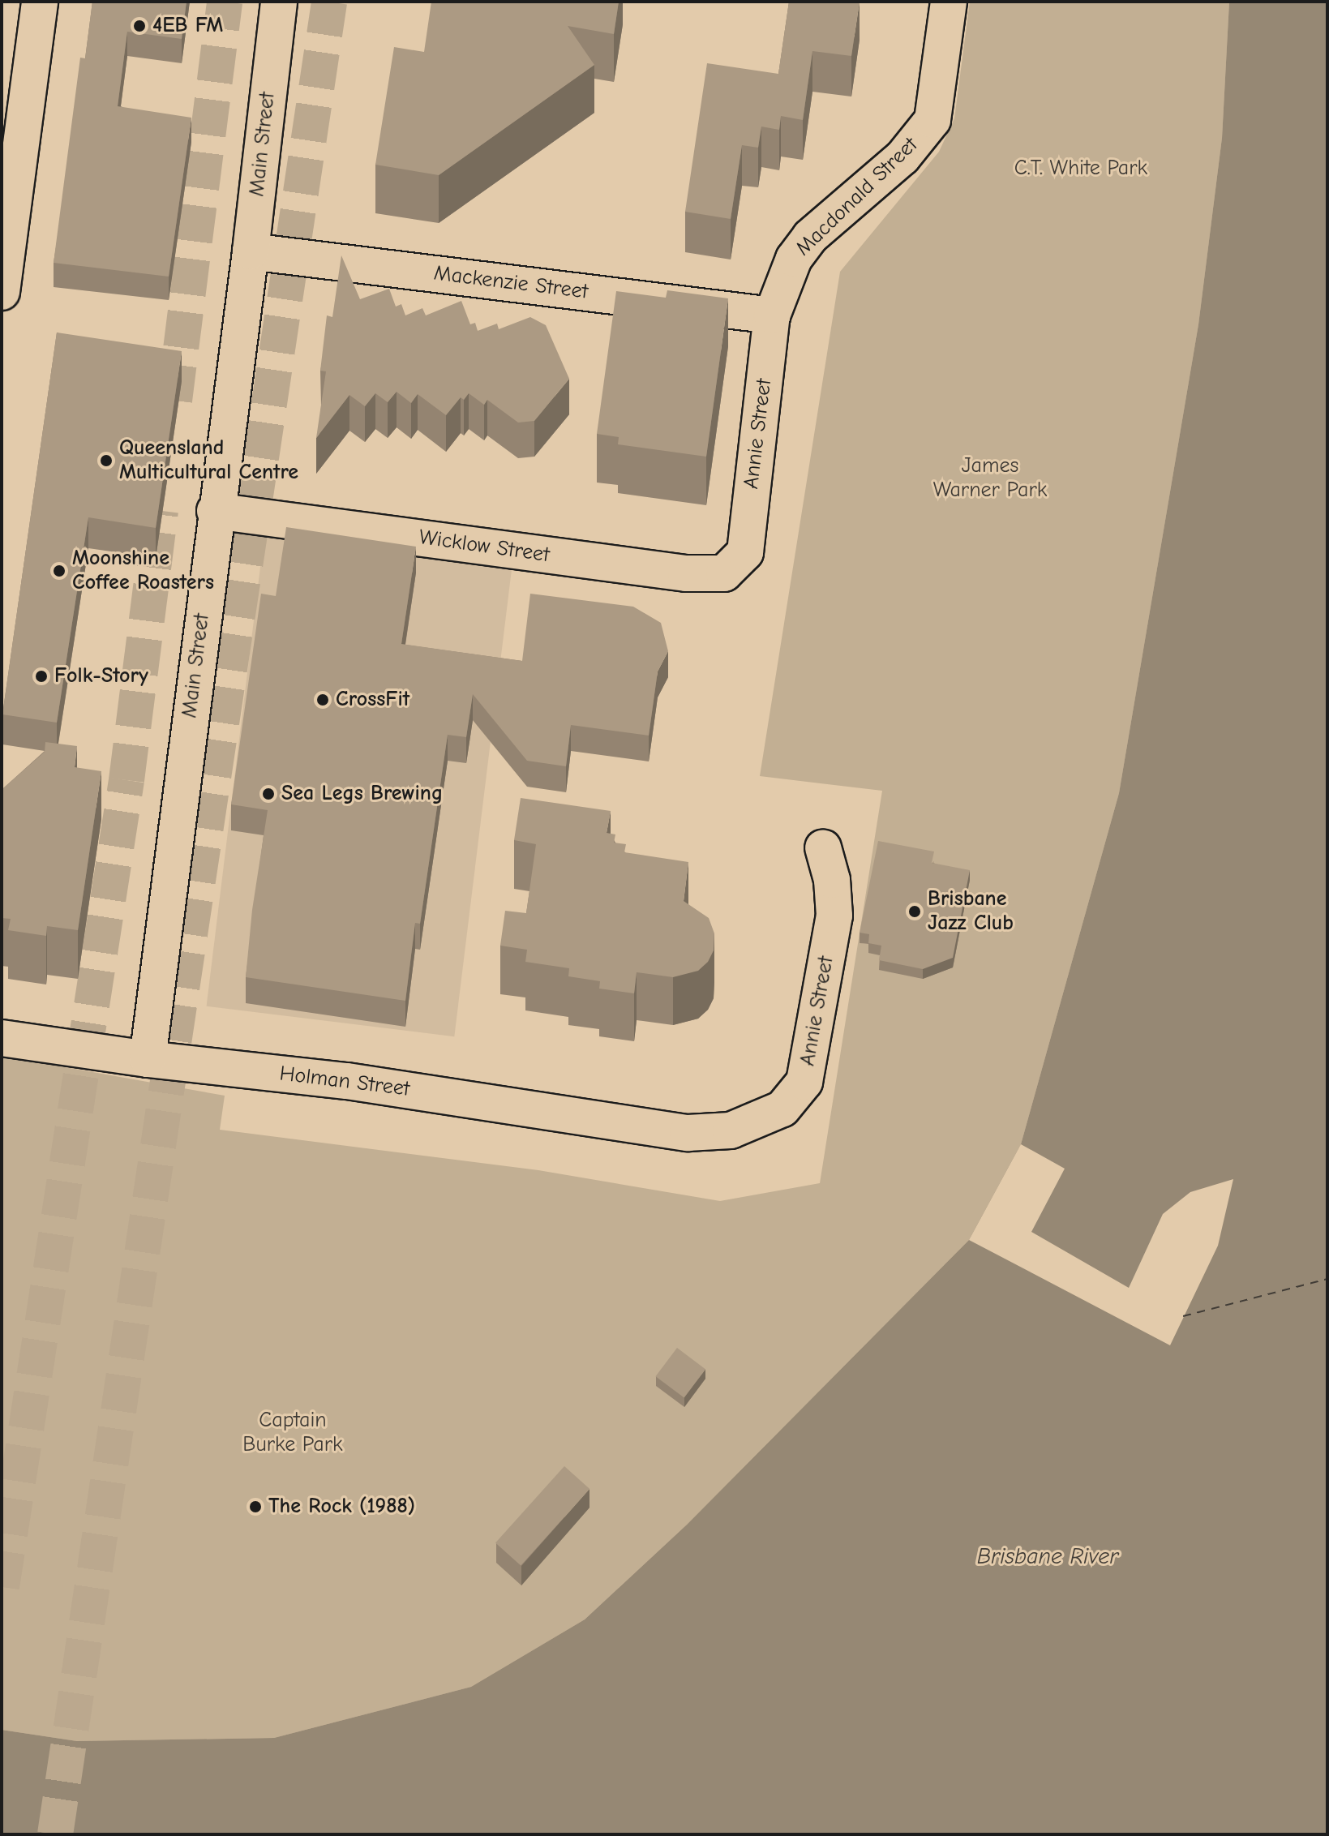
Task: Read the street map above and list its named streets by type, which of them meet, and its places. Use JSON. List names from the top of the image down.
{
  "streets": {
    "main road": [
      "Main Street",
      "Macdonald Street",
      "Mackenzie Street",
      "Annie Street",
      "Wicklow Street",
      "Holman Street"
    ]
  },
  "crossings": [
    ["Main Street", "Mackenzie Street"],
    ["Main Street", "Wicklow Street"],
    ["Main Street", "Holman Street"],
    ["Macdonald Street", "Mackenzie Street"],
    ["Macdonald Street", "Annie Street"],
    ["Mackenzie Street", "Annie Street"],
    ["Annie Street", "Wicklow Street"],
    ["Annie Street", "Holman Street"]
  ],
  "water": ["Brisbane River"],
  "parks": ["C.T. White Park", "James Warner Park", "Captain Burke Park"],
  "places": [
    "4EB FM",
    "Queensland Multicultural Centre",
    "Moonshine Coffee Roasters",
    "Folk-Story",
    "CrossFit",
    "Sea Legs Brewing",
    "Brisbane Jazz Club",
    "The Rock (1988)"
  ]
}
